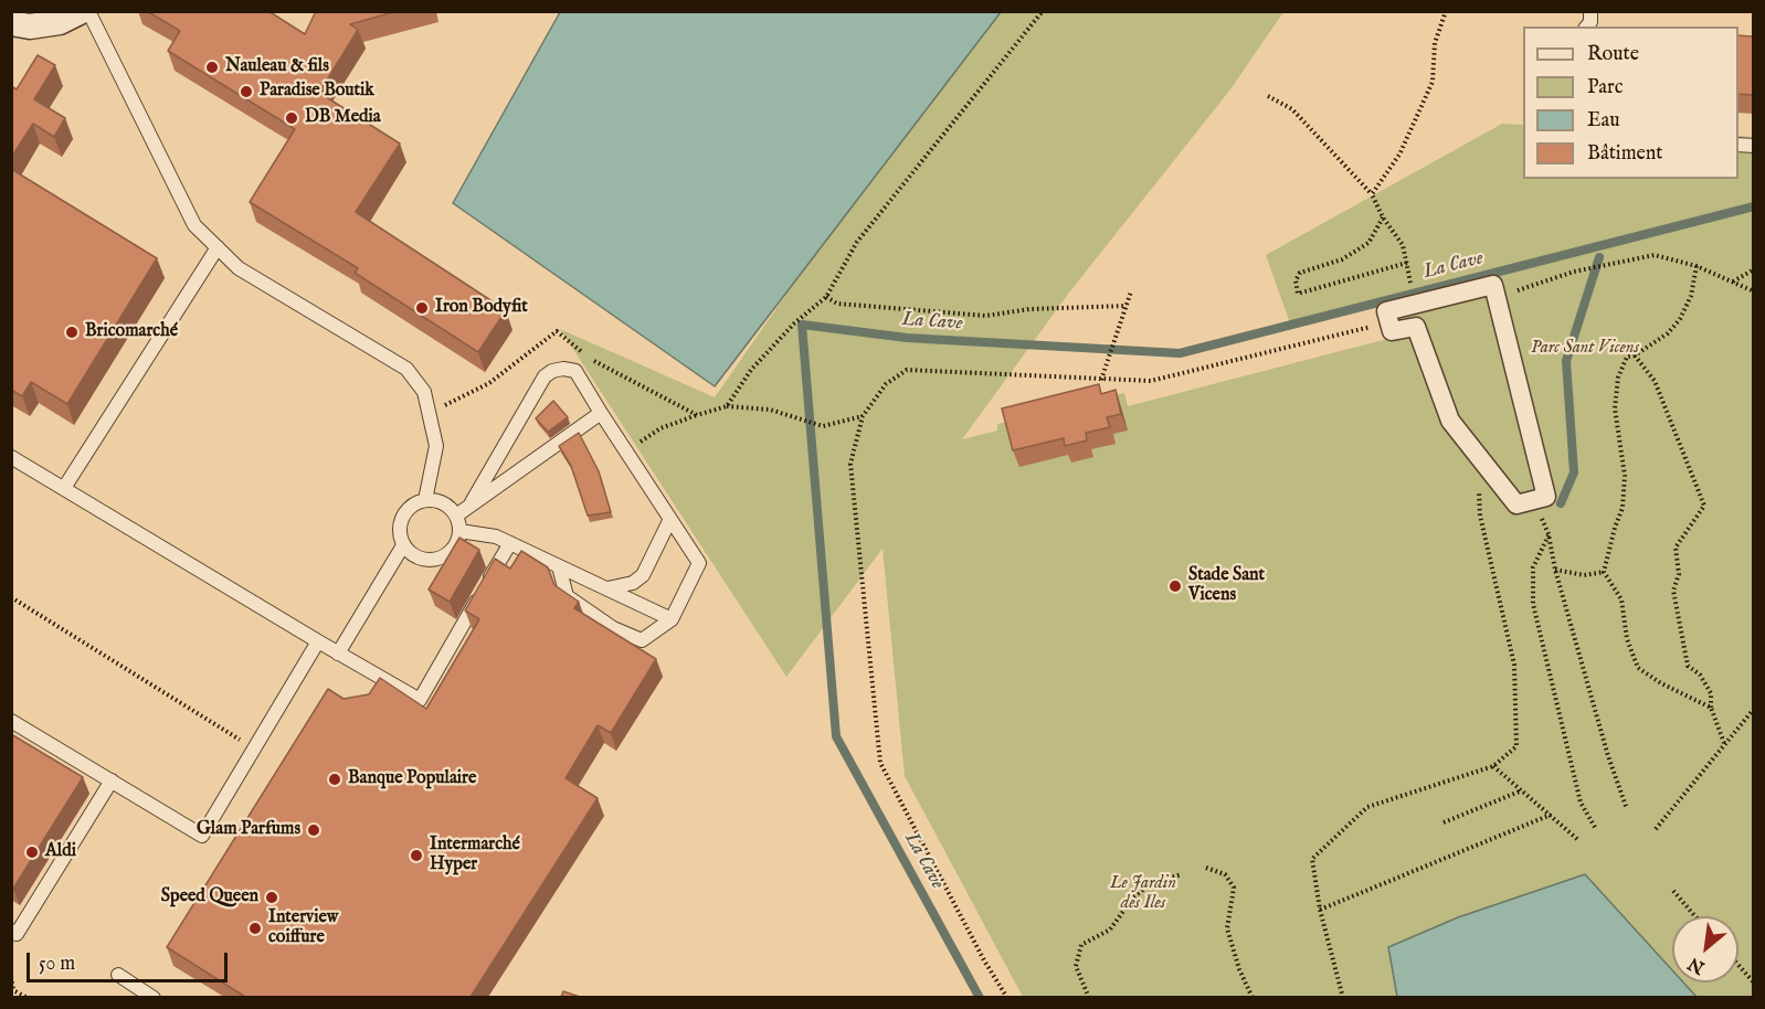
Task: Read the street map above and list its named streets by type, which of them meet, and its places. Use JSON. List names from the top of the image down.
{
  "water": ["La Cave"],
  "parks": ["Parc Sant Vicens", "Le Jardin des Iles"],
  "places": [
    "Nauleau & fils",
    "Paradise Boutik",
    "DB Media",
    "Iron Bodyfit",
    "Bricomarché",
    "Stade Sant Vicens",
    "Banque Populaire",
    "Glam Parfums",
    "Aldi",
    "Intermarché Hyper",
    "Speed Queen",
    "Interview coiffure"
  ],
  "legend": [
    "Route",
    "Parc",
    "Eau",
    "Bâtiment"
  ],
  "scale_bar": "50 m",
  "north": "bottom left"
}
